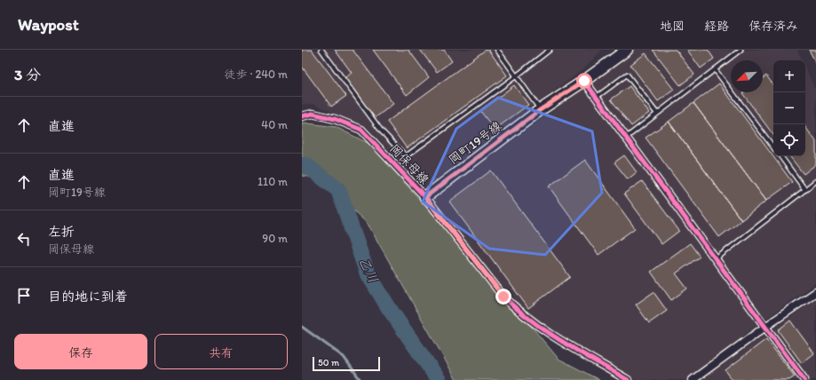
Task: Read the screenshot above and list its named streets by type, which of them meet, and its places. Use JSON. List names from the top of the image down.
{
  "streets": {
    "street": ["岡町19号線", "岡保母線"]
  },
  "crossings": [
    ["岡町19号線", "岡保母線"]
  ],
  "water": ["乙川"],
  "scale_bar": "50 m",
  "north": "bottom left",
  "page": {
    "header": "Waypost",
    "nav": ["地図", "経路", "保存済み"],
    "heading": ["3 分", "徒歩 · 240 m"],
    "map_buttons": ["+", "−"],
    "list": [
      ["直進", "40 m"],
      ["直進", "岡町19号線", "110 m"],
      ["左折", "岡保母線", "90 m"],
      "目的地に到着"
    ],
    "buttons": ["保存", "共有"],
    "scale": "50 m"
  }
}
